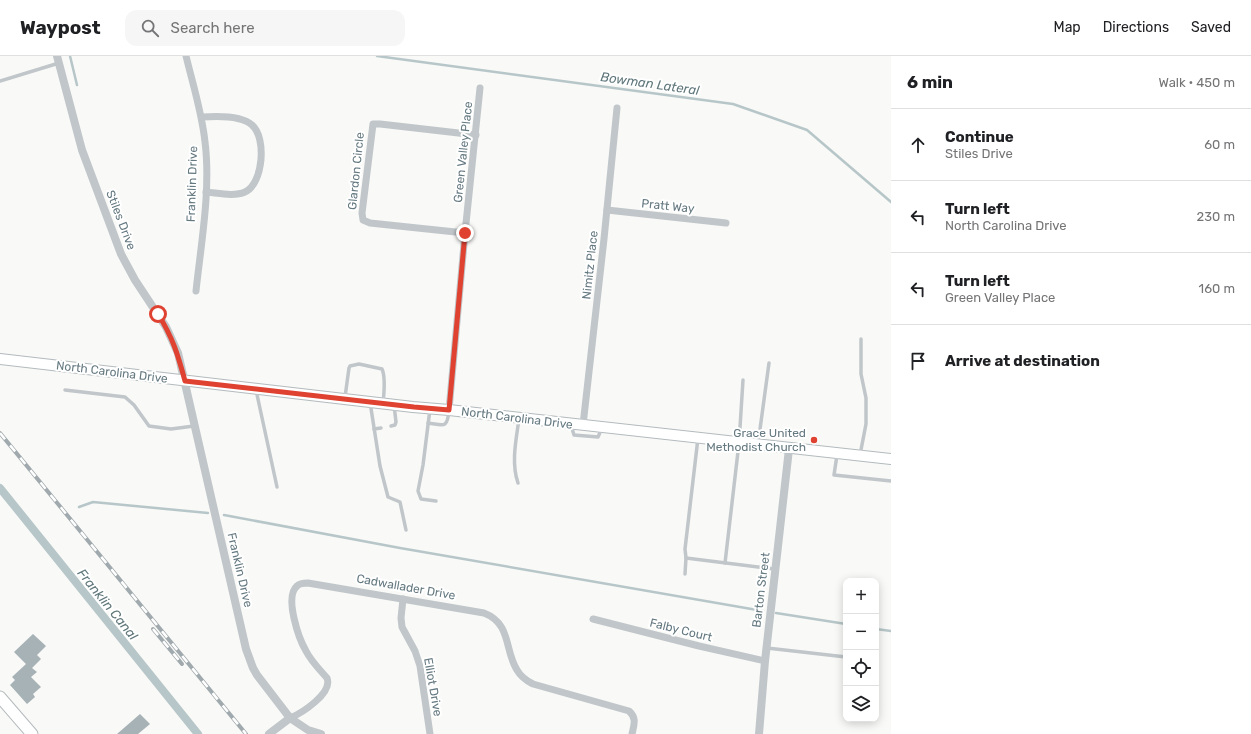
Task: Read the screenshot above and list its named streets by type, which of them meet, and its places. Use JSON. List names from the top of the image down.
{
  "streets": {
    "main road": ["North Carolina Drive"],
    "street": [
      "Green Valley Place",
      "Glardon Circle",
      "Franklin Drive",
      "Pratt Way",
      "Stiles Drive",
      "Nimitz Place",
      "Cadwallader Drive",
      "Barton Street",
      "Falby Court",
      "Elliot Drive"
    ]
  },
  "crossings": [
    ["Green Valley Place", "Glardon Circle"],
    ["Green Valley Place", "North Carolina Drive"],
    ["Franklin Drive", "Stiles Drive"],
    ["Franklin Drive", "North Carolina Drive"],
    ["Franklin Drive", "Cadwallader Drive"],
    ["Pratt Way", "Nimitz Place"],
    ["Stiles Drive", "North Carolina Drive"],
    ["Nimitz Place", "North Carolina Drive"],
    ["North Carolina Drive", "Barton Street"],
    ["Cadwallader Drive", "Elliot Drive"],
    ["Barton Street", "Falby Court"]
  ],
  "water": ["Bowman Lateral", "Franklin Canal"],
  "places": ["Grace United Methodist Church"],
  "page": {
    "header": "Waypost",
    "search": "Search here",
    "nav": ["Map", "Directions", "Saved"],
    "heading": ["6 min", "Walk · 450 m"],
    "list": [
      ["Continue", "Stiles Drive", "60 m"],
      ["Turn left", "North Carolina Drive", "230 m"],
      ["Turn left", "Green Valley Place", "160 m"],
      "Arrive at destination"
    ],
    "map_buttons": ["+", "−"]
  }
}
